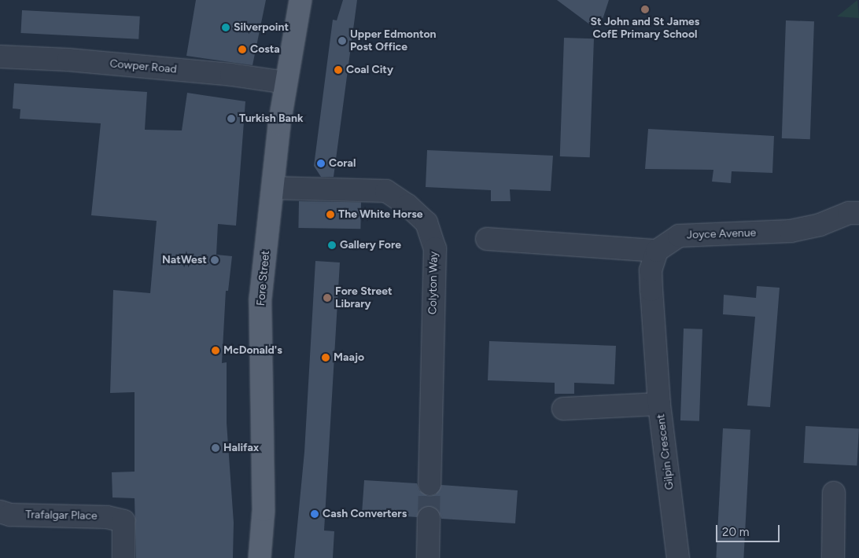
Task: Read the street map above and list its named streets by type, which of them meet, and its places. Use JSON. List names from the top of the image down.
{
  "streets": {
    "main road": ["Fore Street"],
    "street": [
      "Cowper Road",
      "Joyce Avenue",
      "Colyton Way",
      "Gilpin Crescent",
      "Trafalgar Place"
    ]
  },
  "crossings": [
    ["Cowper Road", "Fore Street"],
    ["Joyce Avenue", "Gilpin Crescent"],
    ["Fore Street", "Colyton Way"]
  ],
  "places": [
    "St John and St James CofE Primary School",
    "Silverpoint",
    "Upper Edmonton Post Office",
    "Costa",
    "Coal City",
    "Turkish Bank",
    "Coral",
    "The White Horse",
    "Gallery Fore",
    "NatWest",
    "Fore Street Library",
    "McDonald's",
    "Maajo",
    "Halifax",
    "Cash Converters"
  ],
  "scale_bar": "20 m"
}
